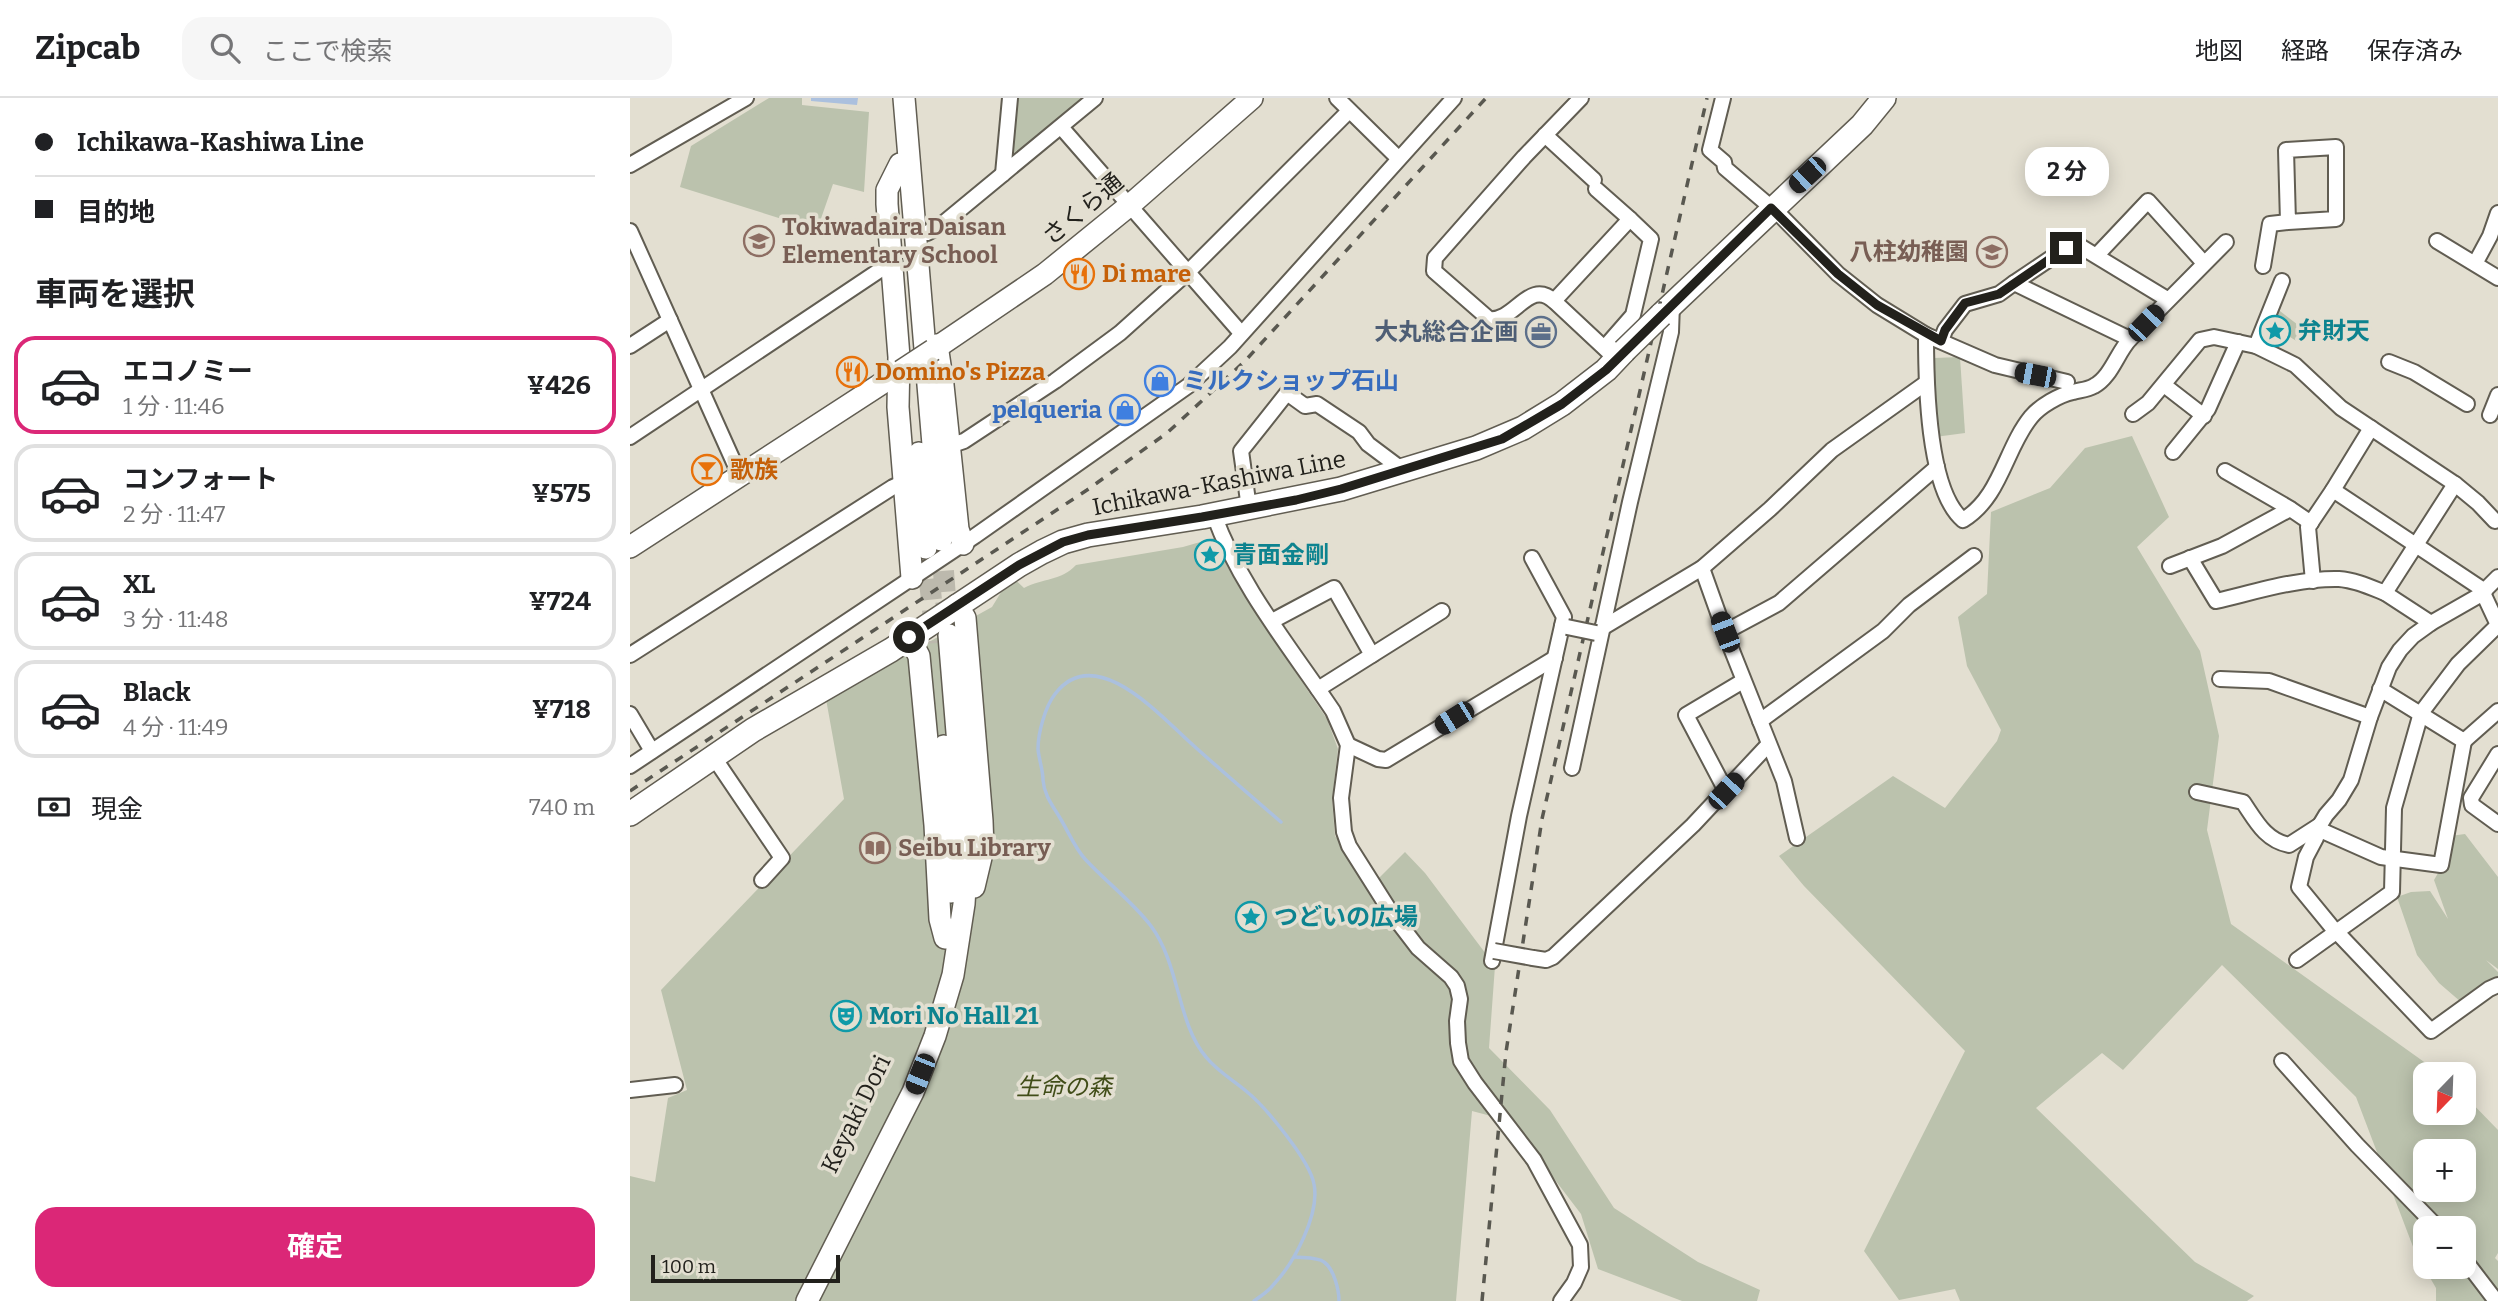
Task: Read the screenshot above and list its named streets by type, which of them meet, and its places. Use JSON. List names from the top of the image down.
{
  "streets": {
    "main road": ["Ichikawa-Kashiwa Line"],
    "street": ["さくら通", "Keyaki Dori"]
  },
  "parks": ["生命の森"],
  "places": {
    "school or university": ["Tokiwadaira Daisan Elementary School", "八柱幼稚園"],
    "restaurant": ["Di mare", "Domino's Pizza"],
    "place": ["弁財天", "青面金剛", "つどいの広場"],
    "office": ["大丸総合企画"],
    "shop": ["ミルクショップ石山", "pelqueria"],
    "bar": ["歌族"],
    "library": ["Seibu Library"],
    "theatre": ["Mori No Hall 21"]
  },
  "scale_bar": "100 m",
  "north": "bottom left",
  "page": {
    "header": "Zipcab",
    "search": "ここで検索",
    "nav": ["地図", "経路", "保存済み"],
    "banner": ["Ichikawa-Kashiwa Line", "目的地"],
    "bubble": "2 分",
    "heading": "車両を選択",
    "list": [
      {
        "name": "エコノミー",
        "note": "1 分 · 11:46",
        "value": "¥426"
      },
      {
        "name": "コンフォート",
        "note": "2 分 · 11:47",
        "value": "¥575"
      },
      {
        "name": "XL",
        "note": "3 分 · 11:48",
        "value": "¥724"
      },
      {
        "name": "Black",
        "note": "4 分 · 11:49",
        "value": "¥718"
      }
    ],
    "pay": ["現金", "740 m"],
    "map_buttons": ["+", "−"],
    "buttons": "確定",
    "scale": "100 m"
  }
}
